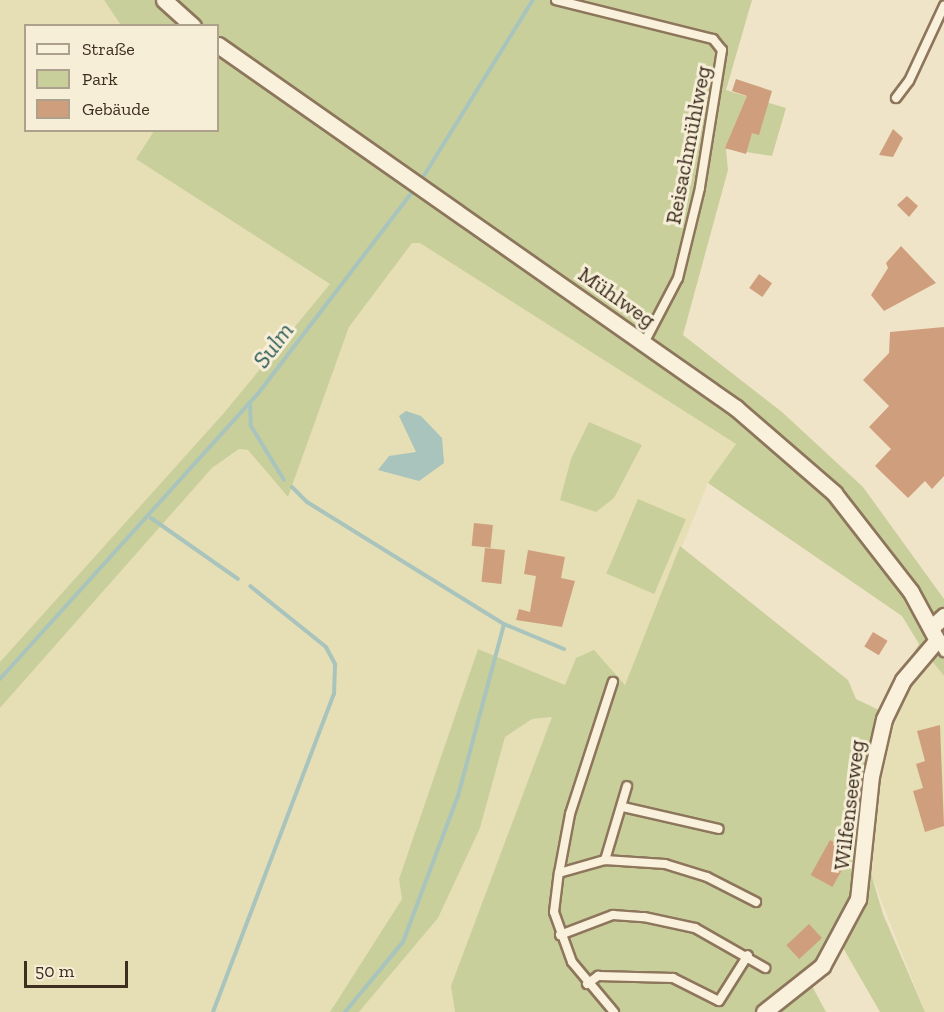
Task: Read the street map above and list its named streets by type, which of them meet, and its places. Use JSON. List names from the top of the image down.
{
  "streets": {
    "street": ["Mühlweg", "Wilfenseeweg"],
    "lane": ["Reisachmühlweg"]
  },
  "crossings": [
    ["Reisachmühlweg", "Mühlweg"],
    ["Mühlweg", "Wilfenseeweg"]
  ],
  "water": ["Sulm"],
  "legend": ["Straße", "Park", "Gebäude"],
  "scale_bar": "50 m"
}
